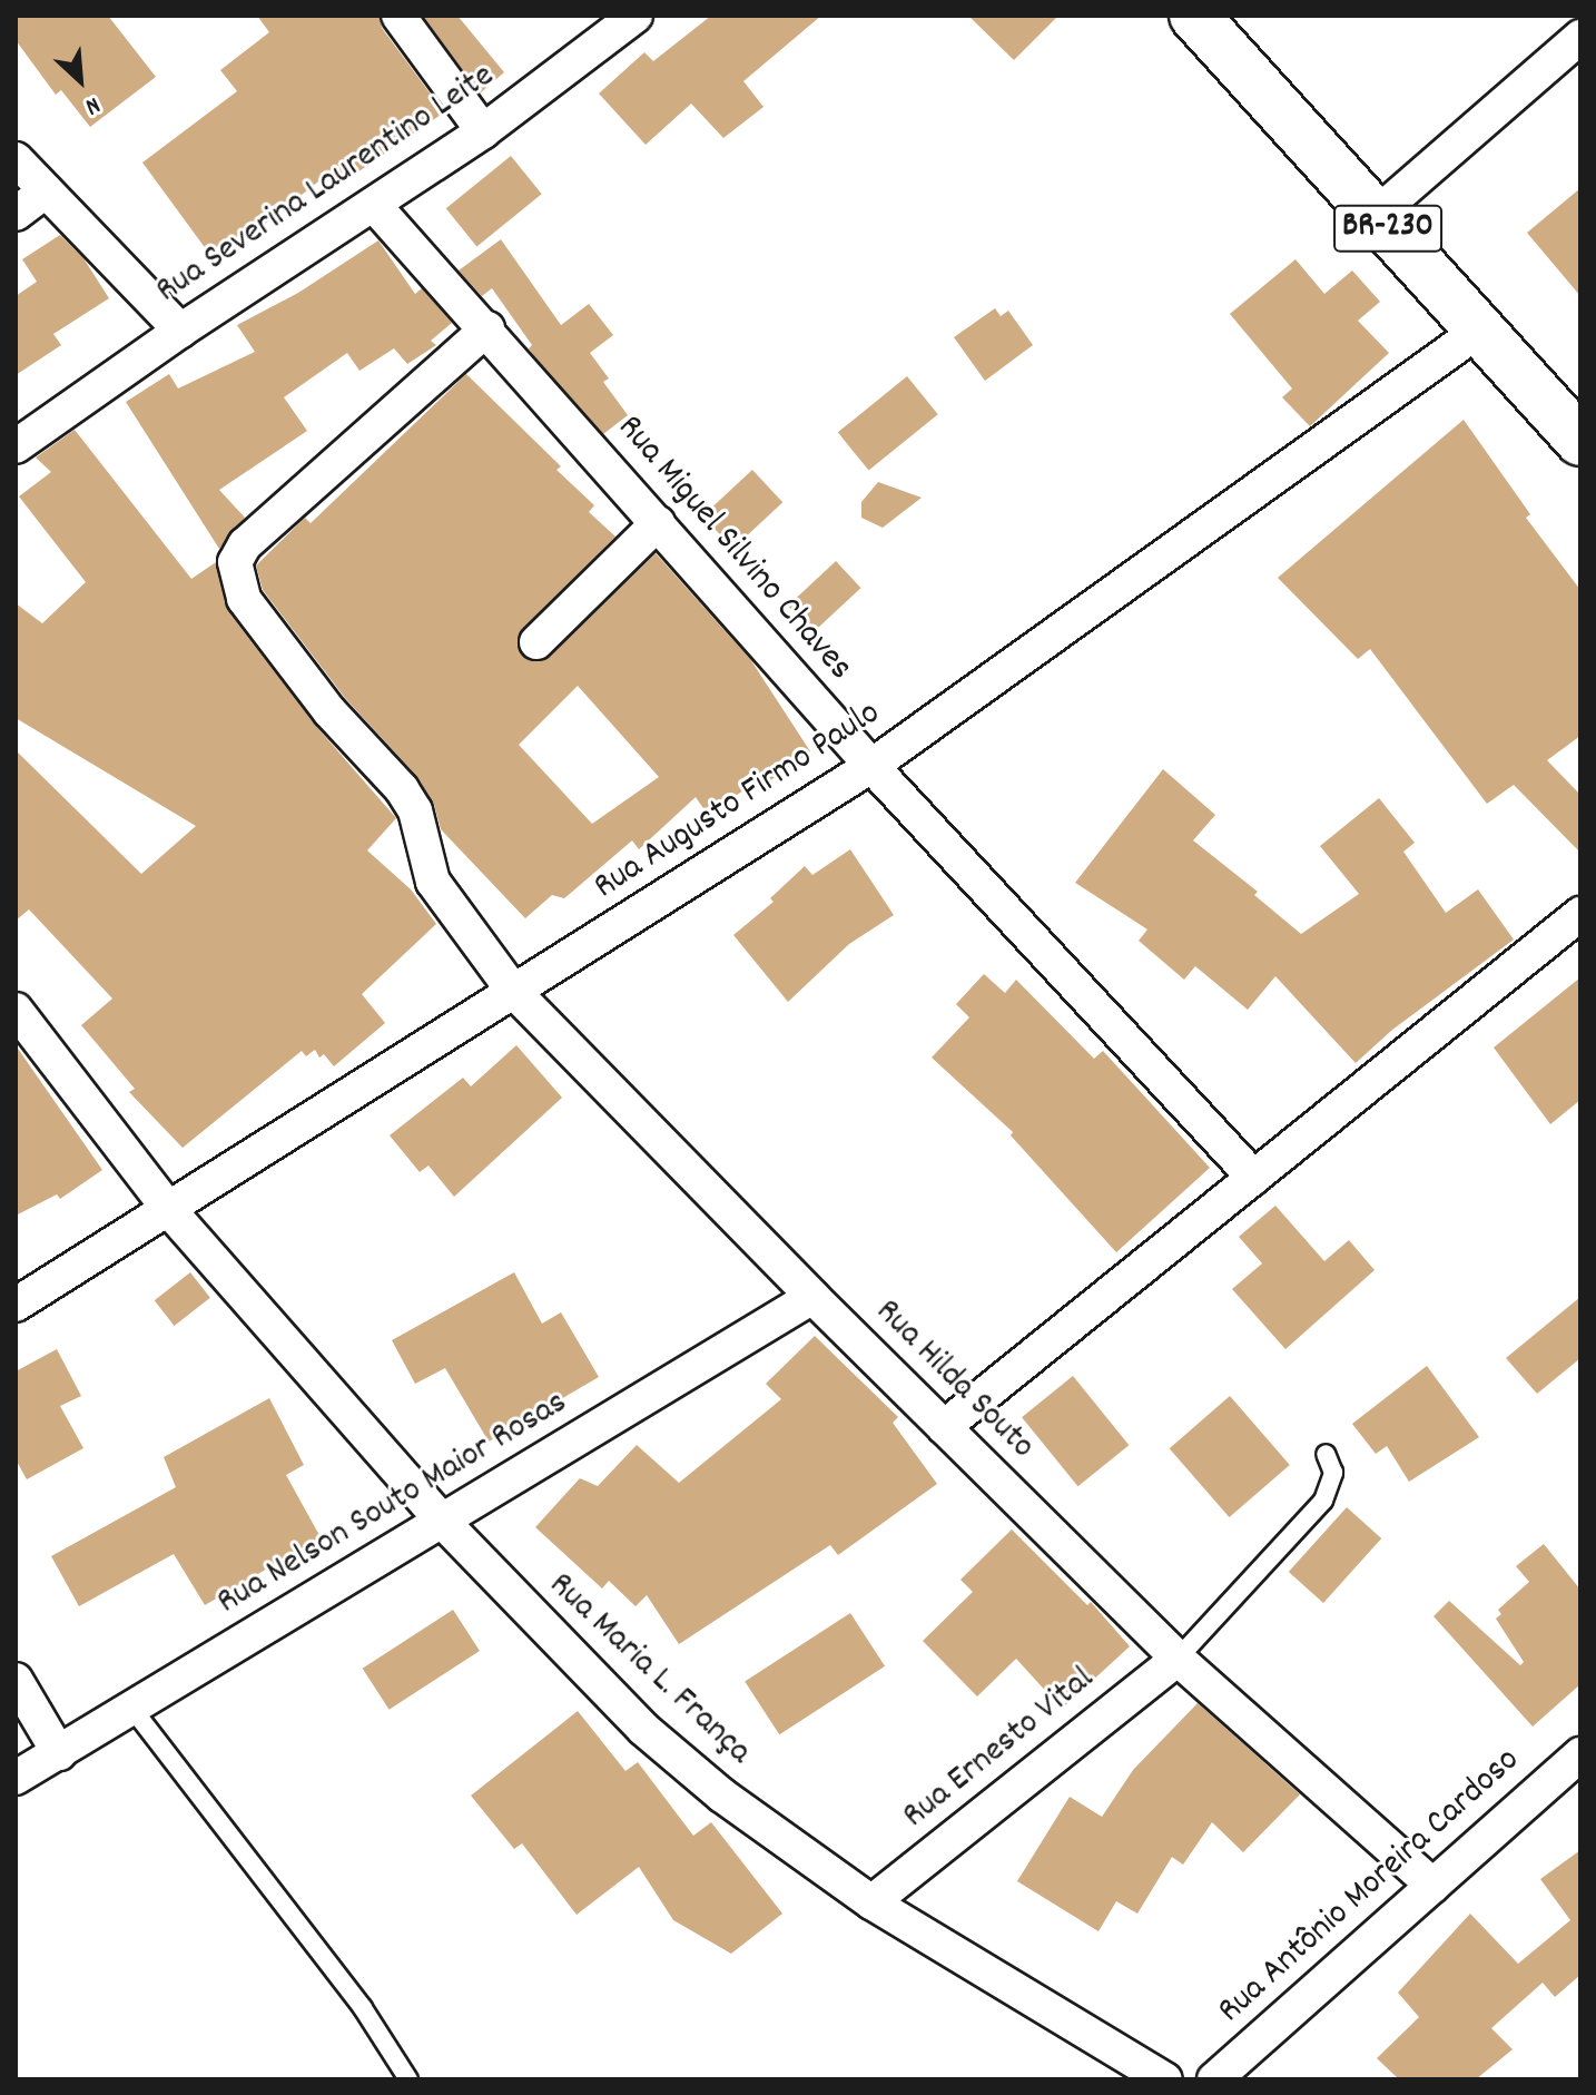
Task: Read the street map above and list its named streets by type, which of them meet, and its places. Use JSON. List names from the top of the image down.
{
  "streets": {
    "main road": ["BR-230"],
    "street": [
      "Rua Severina Laurentino Leite",
      "Rua Miguel Silvino Chaves",
      "Rua Augusto Firmo Paulo",
      "Rua Hilda Souto",
      "Rua Nelson Souto Maior Rosas",
      "Rua Maria L. França",
      "Rua Ernesto Vital",
      "Rua Antônio Moreira Cardoso"
    ]
  },
  "crossings": [
    ["Rua Severina Laurentino Leite", "Rua Miguel Silvino Chaves"],
    ["BR-230", "Rua Augusto Firmo Paulo"],
    ["Rua Miguel Silvino Chaves", "Rua Augusto Firmo Paulo"],
    ["Rua Miguel Silvino Chaves", "Rua Hilda Souto"],
    ["Rua Augusto Firmo Paulo", "Rua Hilda Souto"],
    ["Rua Augusto Firmo Paulo", "Rua Maria L. França"],
    ["Rua Hilda Souto", "Rua Nelson Souto Maior Rosas"],
    ["Rua Hilda Souto", "Rua Ernesto Vital"],
    ["Rua Hilda Souto", "Rua Antônio Moreira Cardoso"],
    ["Rua Nelson Souto Maior Rosas", "Rua Maria L. França"],
    ["Rua Maria L. França", "Rua Ernesto Vital"]
  ],
  "north": "bottom right"
}
